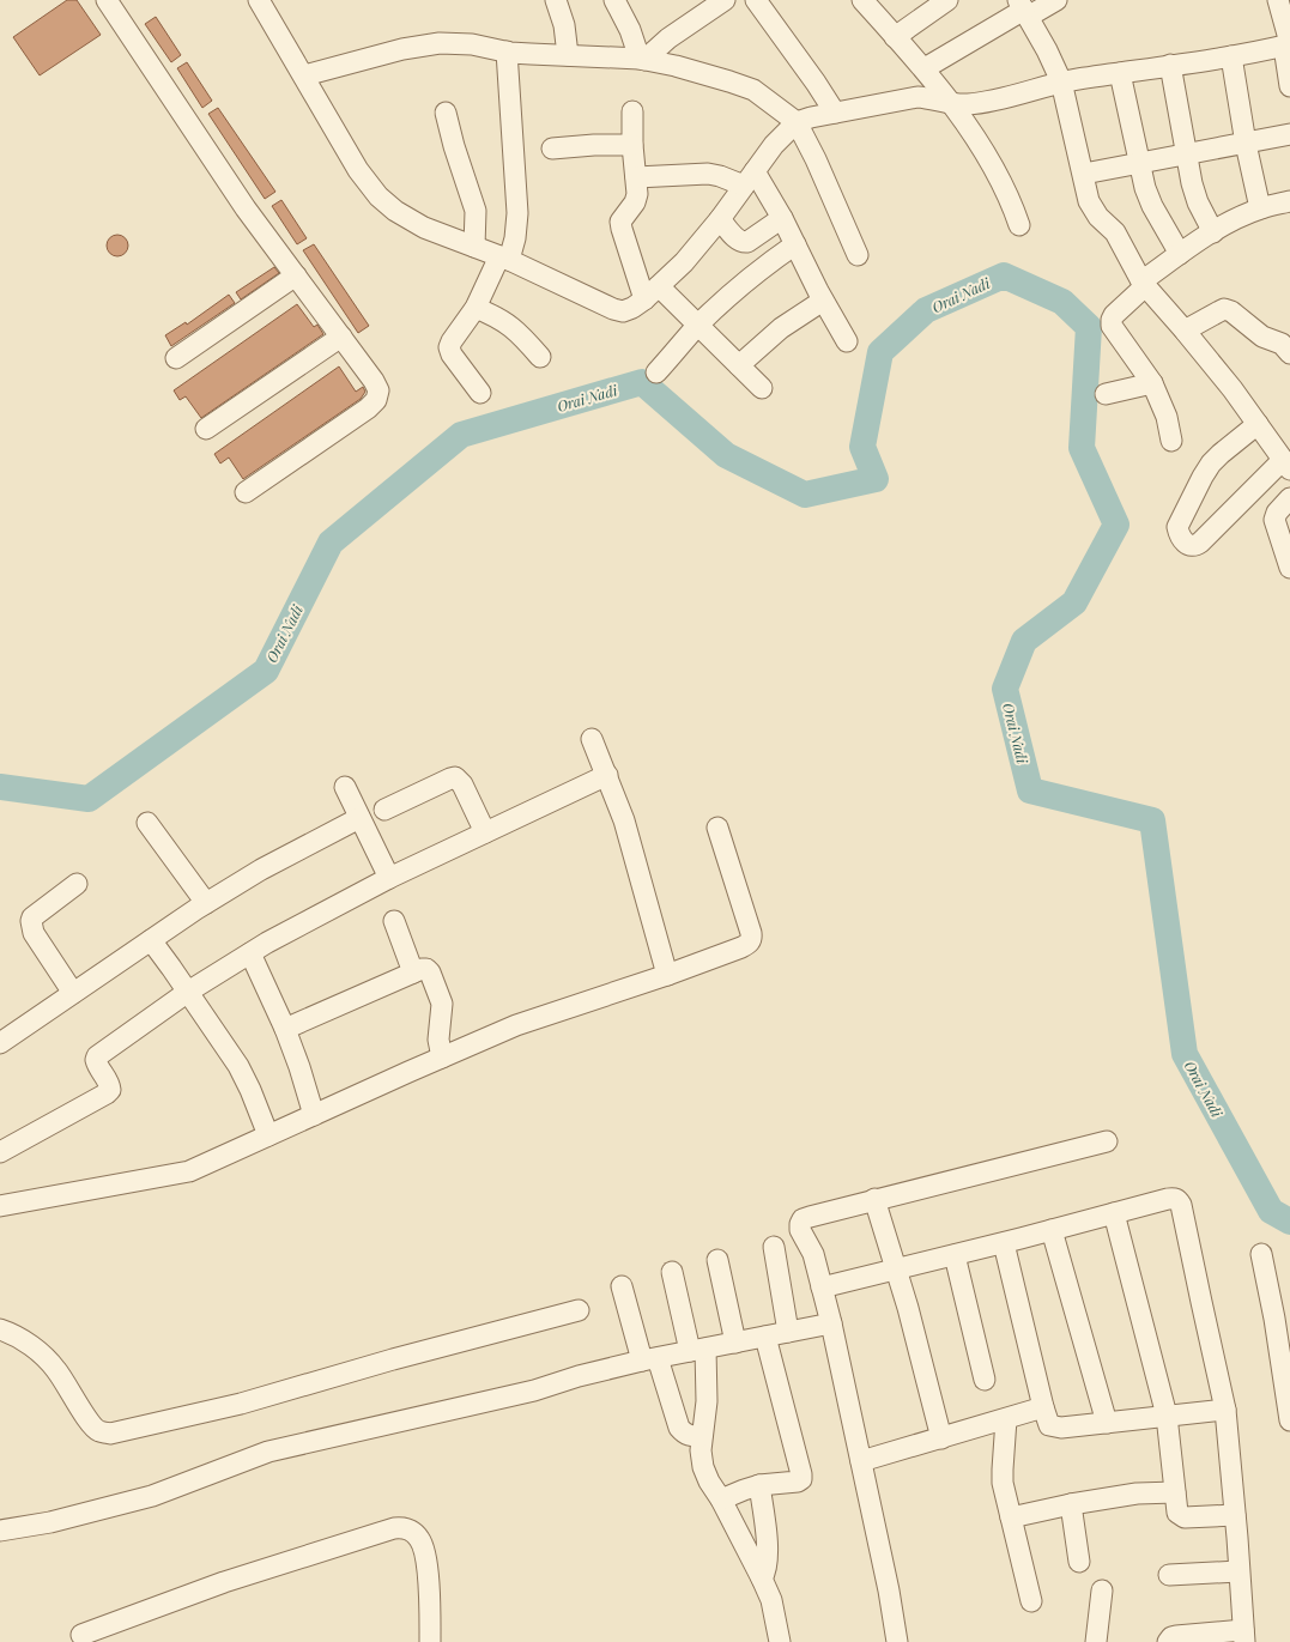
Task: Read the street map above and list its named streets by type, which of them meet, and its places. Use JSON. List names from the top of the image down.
{
  "water": ["Orai Nadi"]
}
